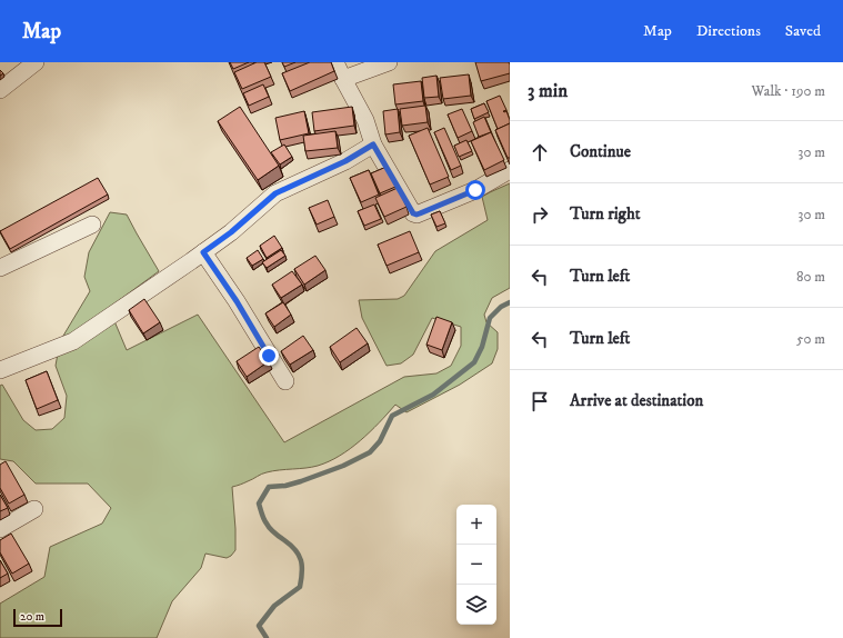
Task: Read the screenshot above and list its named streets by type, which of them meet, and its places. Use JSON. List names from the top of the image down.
{
  "scale_bar": "20 m",
  "page": {
    "header": "Map",
    "nav": ["Map", "Directions", "Saved"],
    "heading": ["3 min", "Walk · 190 m"],
    "list": [
      ["Continue", "30 m"],
      ["Turn right", "30 m"],
      ["Turn left", "80 m"],
      ["Turn left", "50 m"],
      "Arrive at destination"
    ],
    "map_buttons": ["+", "−"],
    "scale": "20 m"
  }
}
